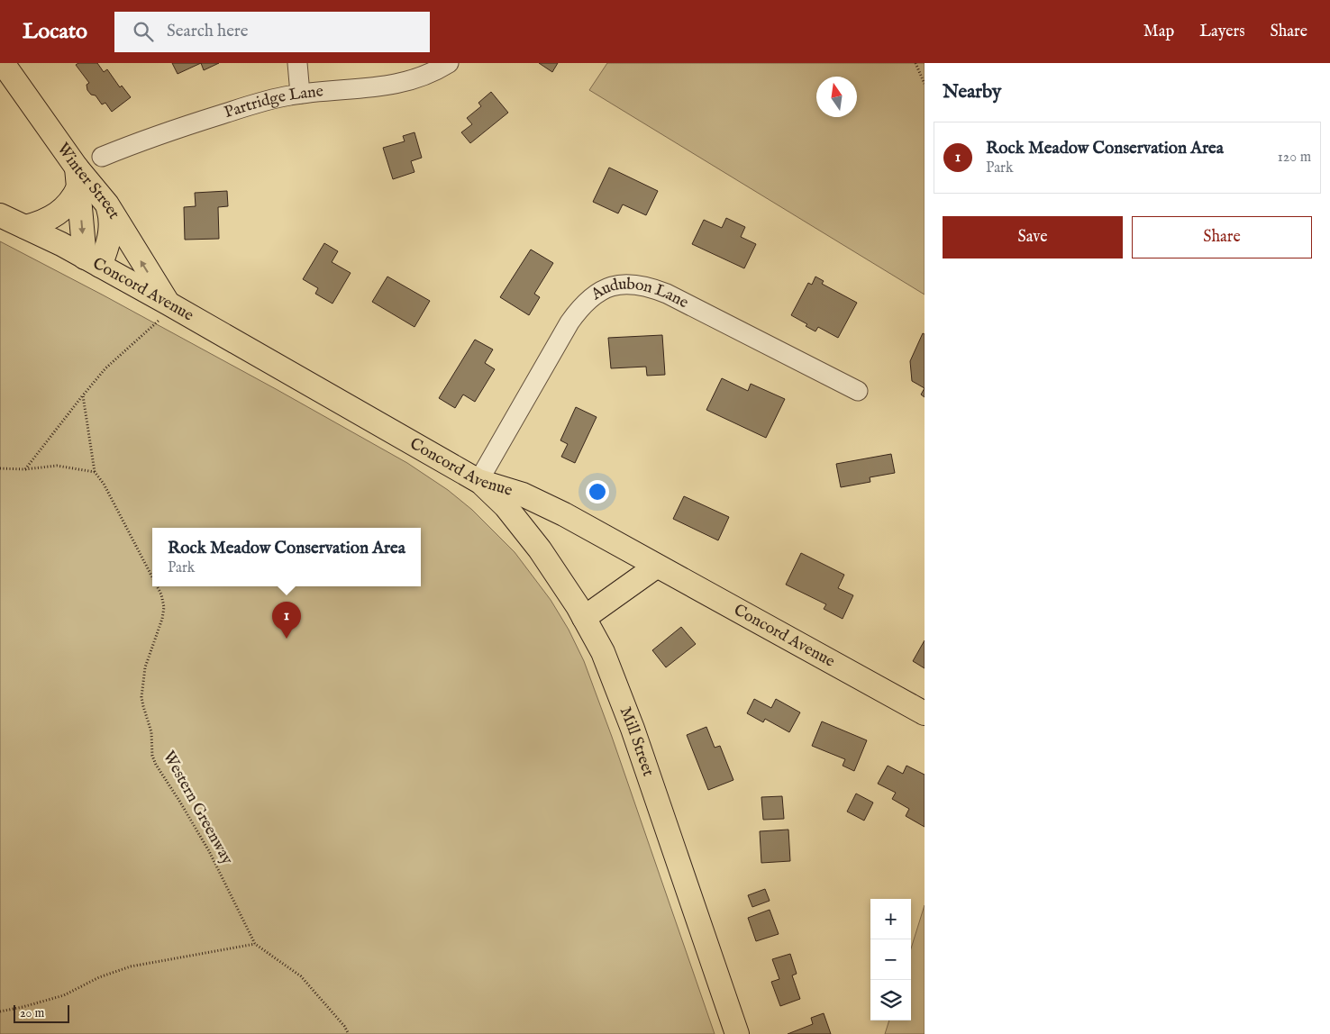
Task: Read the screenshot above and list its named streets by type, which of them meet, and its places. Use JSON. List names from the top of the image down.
{
  "streets": {
    "main road": ["Winter Street", "Concord Avenue", "Mill Street"],
    "street": ["Partridge Lane", "Audubon Lane"],
    "path": ["Western Greenway"]
  },
  "crossings": [
    ["Winter Street", "Concord Avenue"],
    ["Concord Avenue", "Audubon Lane"],
    ["Concord Avenue", "Mill Street"],
    ["Audubon Lane", "Mill Street"]
  ],
  "scale_bar": "20 m",
  "north": "top",
  "page": {
    "header": "Locato",
    "search": "Search here",
    "nav": ["Map", "Layers", "Share"],
    "heading": "Nearby",
    "list": [
      {
        "mark": "1",
        "name": "Rock Meadow Conservation Area",
        "note": "Park",
        "value": "120 m"
      }
    ],
    "buttons": ["Save", "Share"],
    "popup": ["Rock Meadow Conservation Area", "Park"],
    "pins": "1",
    "map_buttons": ["+", "−"],
    "scale": "20 m"
  }
}
